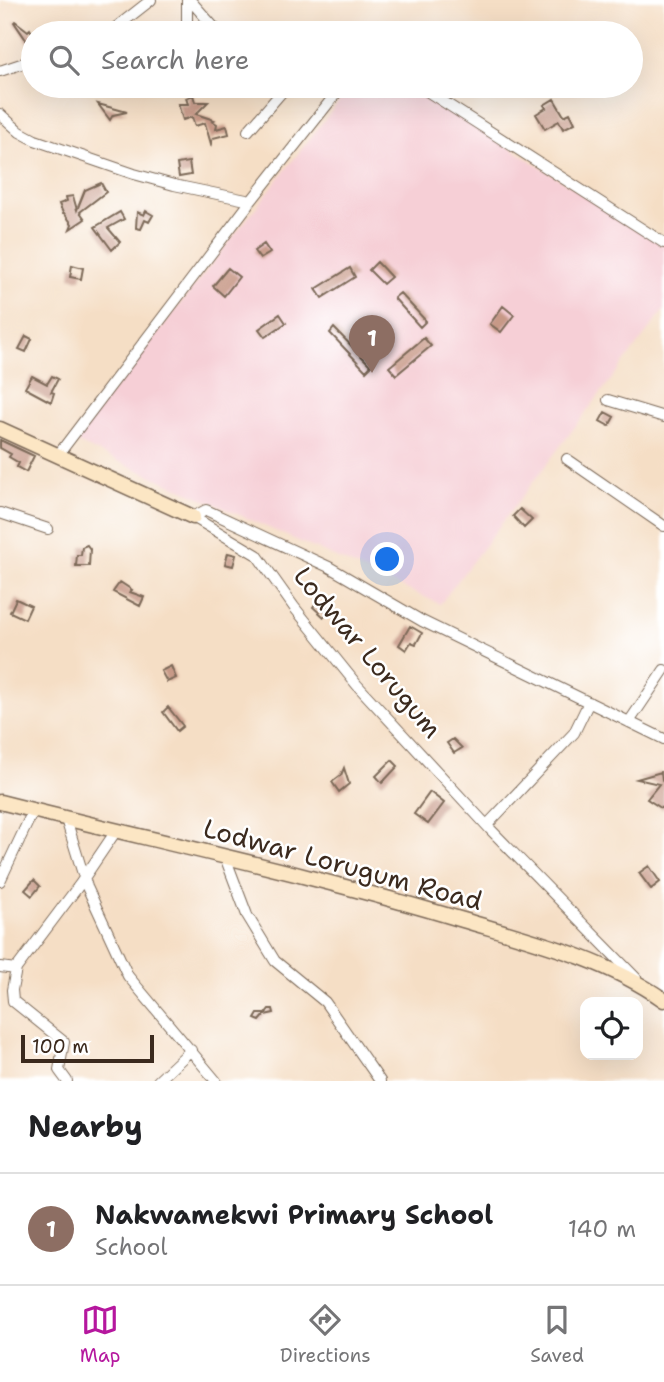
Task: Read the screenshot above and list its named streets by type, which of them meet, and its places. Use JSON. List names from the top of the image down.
{
  "streets": {
    "main road": ["Lodwar Lorugum", "Lodwar Lorugum Road"]
  },
  "crossings": [
    ["Lodwar Lorugum", "Lodwar Lorugum Road"]
  ],
  "scale_bar": "100 m",
  "page": {
    "search": "Search here",
    "pins": "1",
    "scale": "100 m",
    "heading": "Nearby",
    "list": [
      {
        "mark": "1",
        "name": "Nakwamekwi Primary School",
        "note": "School",
        "value": "140 m"
      }
    ],
    "nav": ["Map", "Directions", "Saved"]
  }
}
